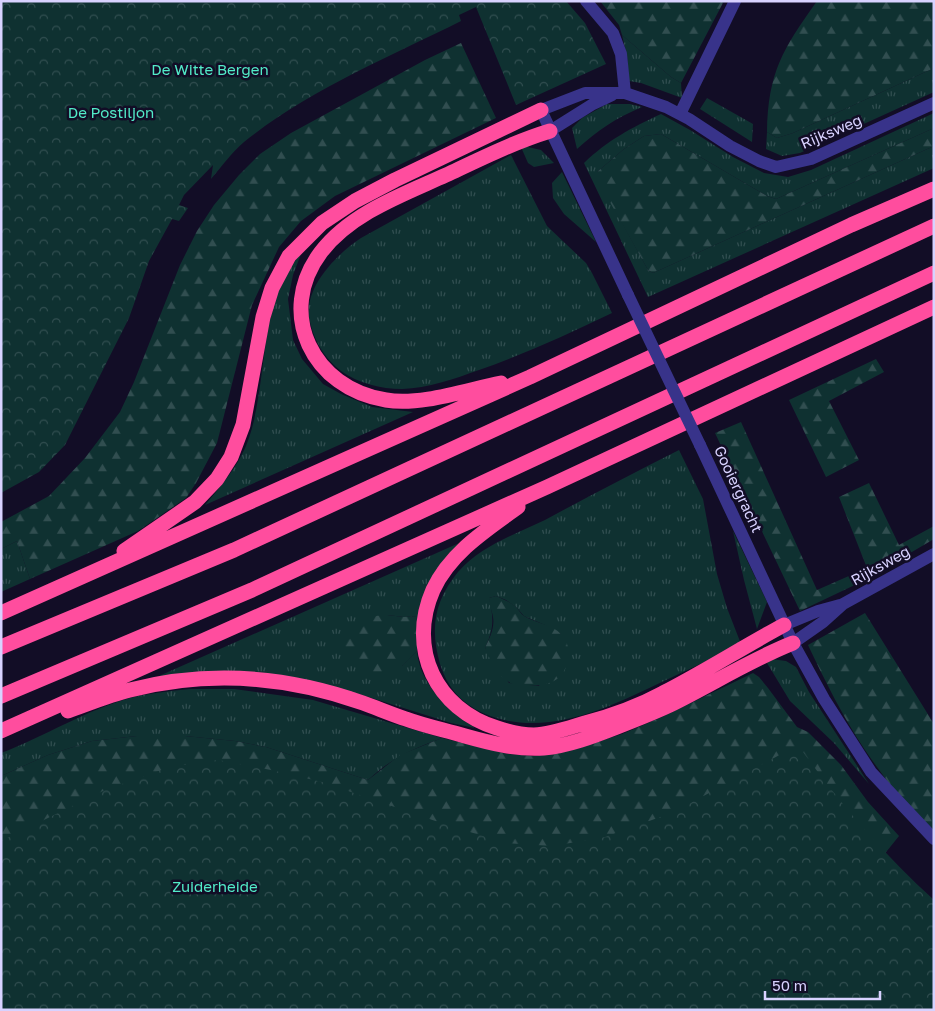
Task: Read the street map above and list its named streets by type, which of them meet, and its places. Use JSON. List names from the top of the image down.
{
  "streets": {
    "street": ["Rijksweg", "Gooiergracht"]
  },
  "parks": ["De Witte Bergen", "De Postiljon", "Zuiderheide"],
  "scale_bar": "50 m"
}
